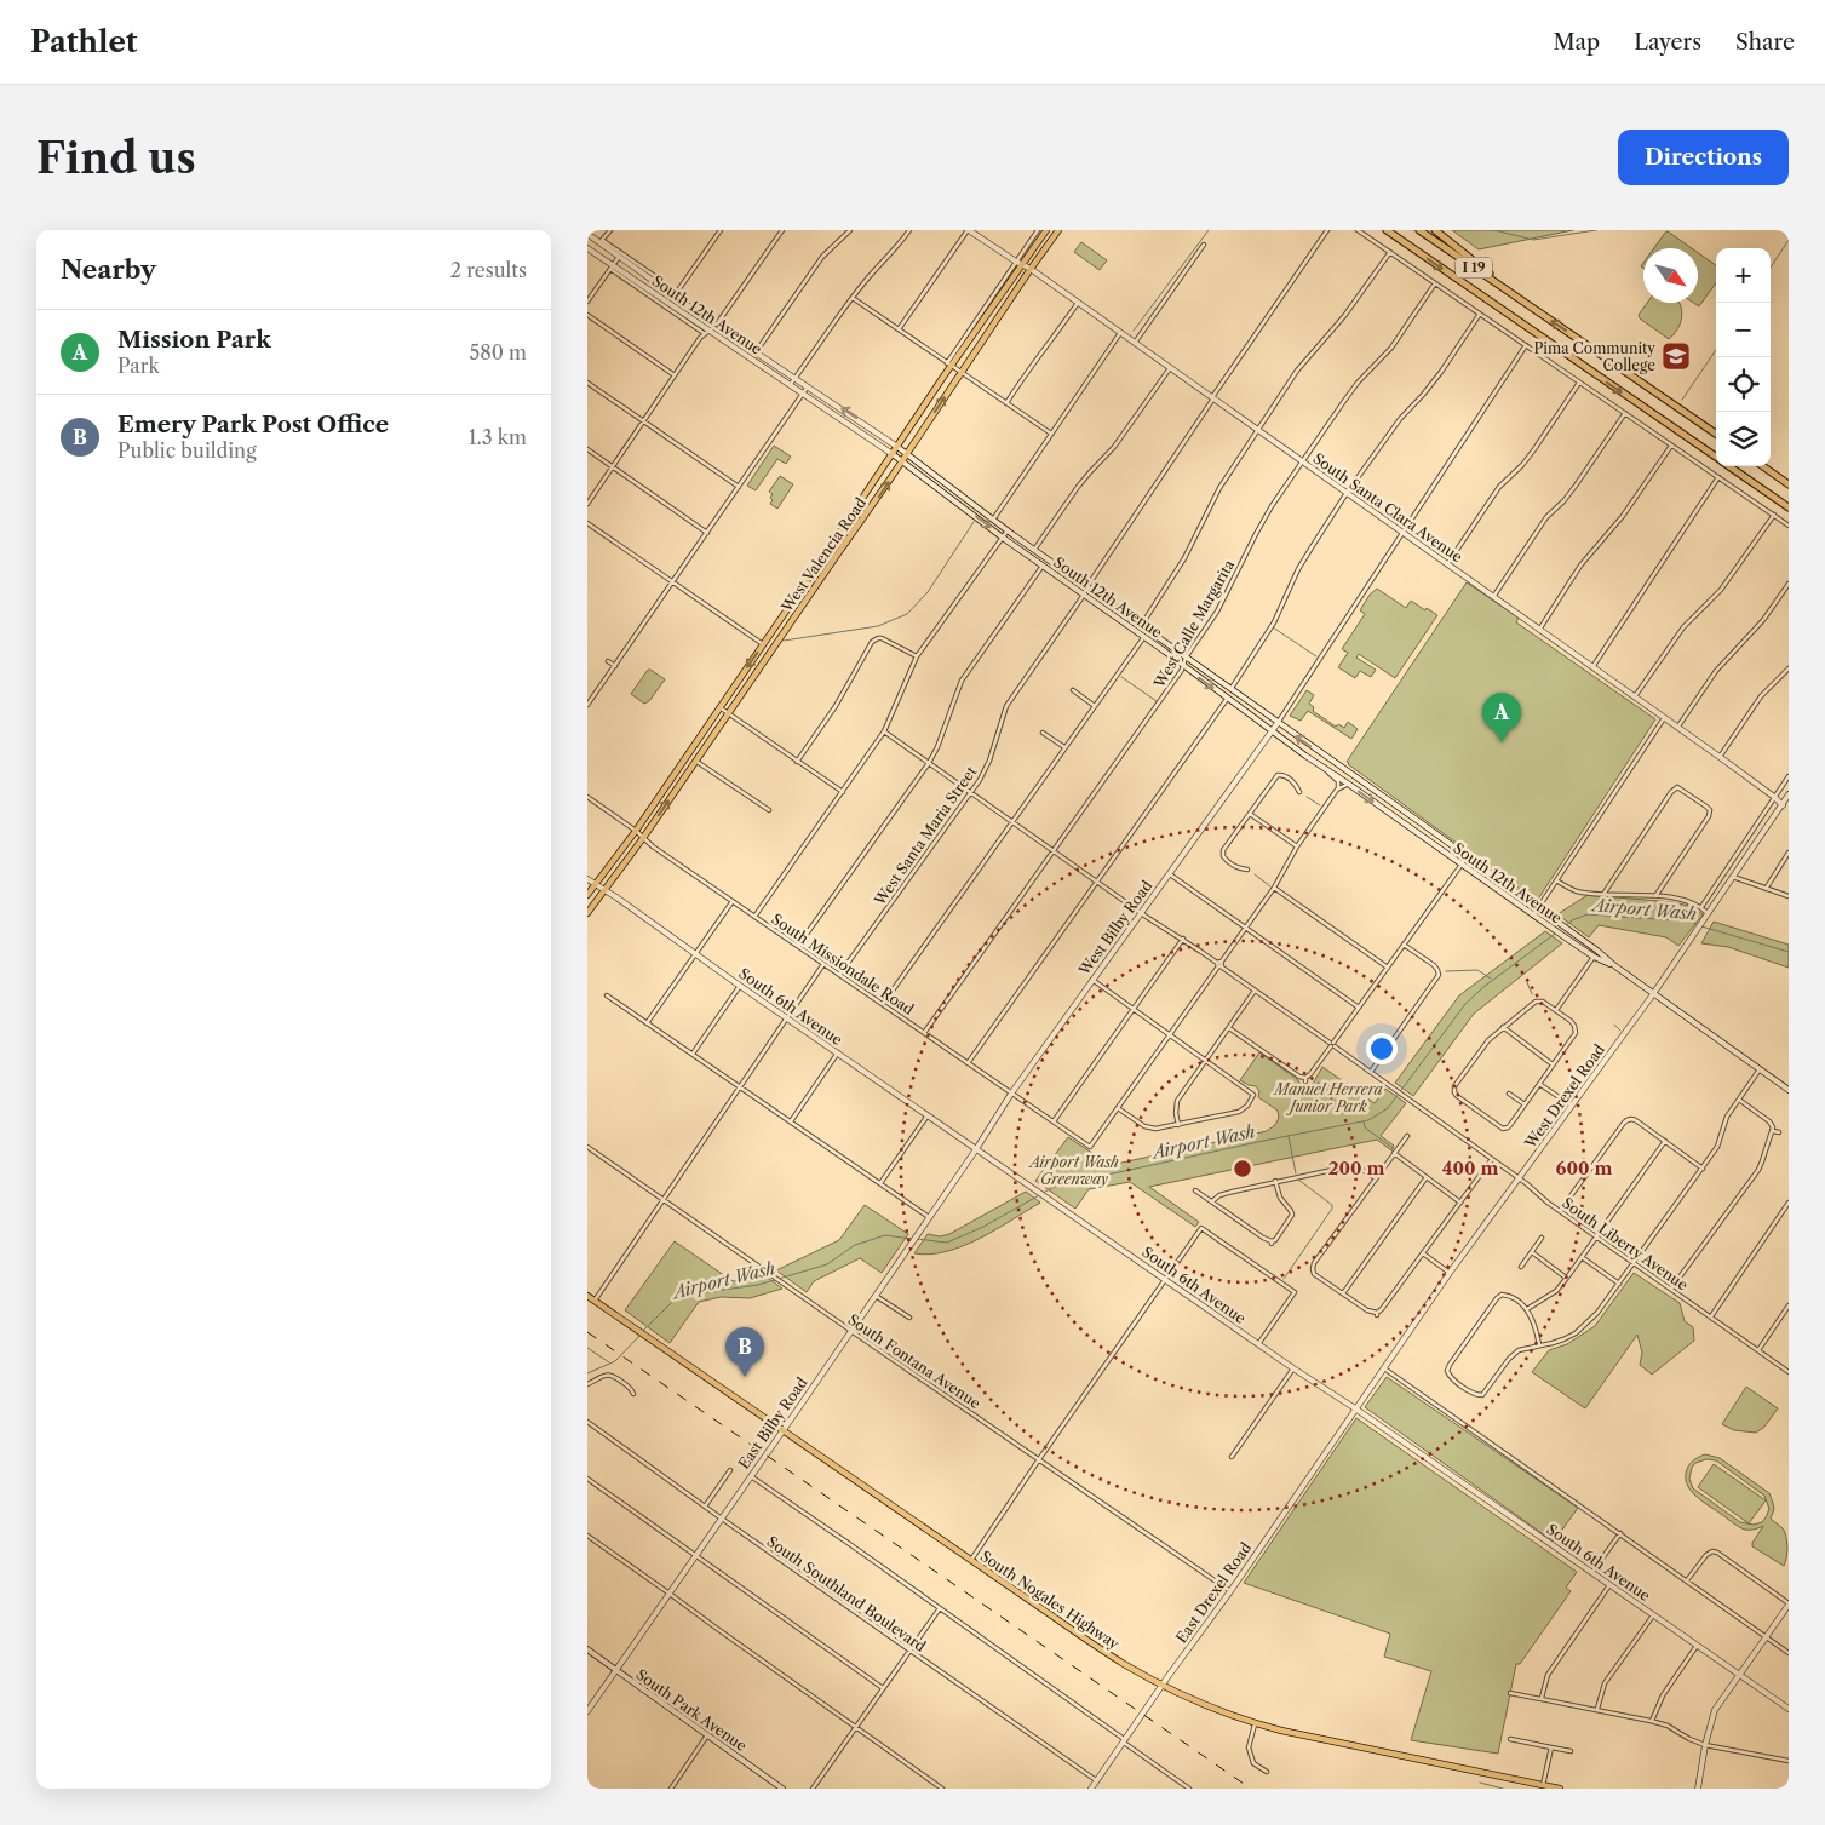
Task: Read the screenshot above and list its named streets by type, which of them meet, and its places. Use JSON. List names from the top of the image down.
{
  "streets": {
    "highway": ["I 19"],
    "main road": ["West Valencia Road", "South Nogales Highway"],
    "street": [
      "South 12th Avenue",
      "South Santa Clara Avenue",
      "West Calle Margarita",
      "West Santa Maria Street",
      "West Bilby Road",
      "South Missiondale Road",
      "South 6th Avenue",
      "West Drexel Road",
      "South Liberty Avenue",
      "South Fontana Avenue",
      "East Bilby Road",
      "East Drexel Road",
      "South Southland Boulevard",
      "South Park Avenue"
    ]
  },
  "crossings": [
    ["South 12th Avenue", "West Valencia Road"],
    ["South 12th Avenue", "West Calle Margarita"],
    ["South 12th Avenue", "West Santa Maria Street"],
    ["South 12th Avenue", "West Bilby Road"],
    ["South 12th Avenue", "West Drexel Road"],
    ["South Santa Clara Avenue", "West Valencia Road"],
    ["South Santa Clara Avenue", "West Calle Margarita"],
    ["South Santa Clara Avenue", "West Santa Maria Street"],
    ["South Santa Clara Avenue", "West Drexel Road"],
    ["West Valencia Road", "South Missiondale Road"],
    ["West Valencia Road", "South 6th Avenue"],
    ["West Calle Margarita", "South Missiondale Road"],
    ["West Calle Margarita", "South Liberty Avenue"],
    ["West Santa Maria Street", "South Missiondale Road"],
    ["West Santa Maria Street", "South Liberty Avenue"],
    ["West Bilby Road", "South Missiondale Road"],
    ["West Bilby Road", "South 6th Avenue"],
    ["West Bilby Road", "South Liberty Avenue"],
    ["West Bilby Road", "East Bilby Road"],
    ["South 6th Avenue", "West Drexel Road"],
    ["South 6th Avenue", "East Bilby Road"],
    ["South 6th Avenue", "East Drexel Road"],
    ["West Drexel Road", "South Liberty Avenue"],
    ["West Drexel Road", "East Drexel Road"],
    ["South Fontana Avenue", "East Bilby Road"],
    ["South Fontana Avenue", "East Drexel Road"],
    ["East Bilby Road", "South Southland Boulevard"],
    ["East Bilby Road", "South Nogales Highway"],
    ["East Bilby Road", "South Park Avenue"],
    ["East Drexel Road", "South Southland Boulevard"],
    ["East Drexel Road", "South Nogales Highway"]
  ],
  "water": ["Airport Wash"],
  "parks": ["Manuel Herrera Junior Park", "Airport Wash Greenway"],
  "places": {
    "school or university": ["Pima Community College"]
  },
  "north": "bottom right",
  "page": {
    "header": "Pathlet",
    "nav": ["Map", "Layers", "Share"],
    "buttons": "Directions",
    "title": "Find us",
    "heading": ["Nearby", "2 results"],
    "map_buttons": ["+", "−"],
    "list": [
      {
        "mark": "A",
        "name": "Mission Park",
        "note": "Park",
        "value": "580 m"
      },
      {
        "mark": "B",
        "name": "Emery Park Post Office",
        "note": "Public building",
        "value": "1.3 km"
      }
    ],
    "pins": ["A", "B"]
  },
  "rings": ["200 m", "400 m", "600 m"]
}
